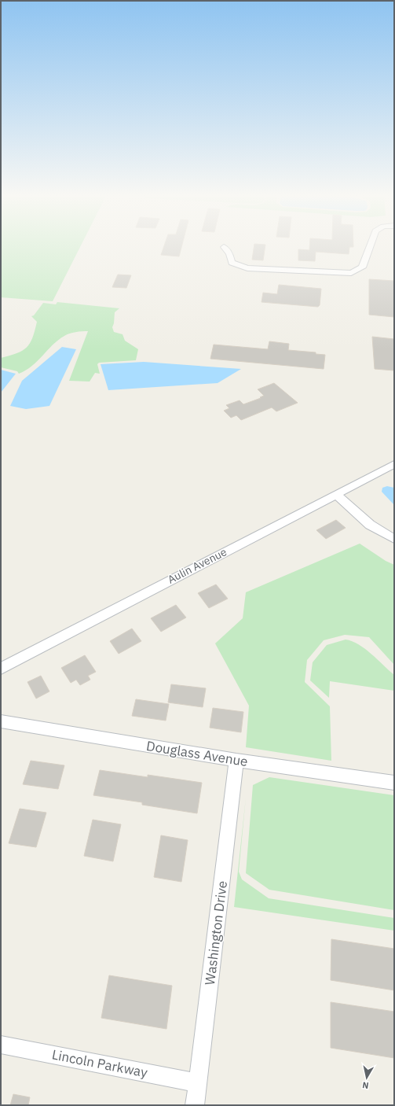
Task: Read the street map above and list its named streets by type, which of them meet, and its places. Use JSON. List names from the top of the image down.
{
  "streets": {
    "street": [
      "Aulin Avenue",
      "Douglass Avenue",
      "Washington Drive",
      "Lincoln Parkway"
    ]
  },
  "crossings": [
    ["Douglass Avenue", "Washington Drive"],
    ["Washington Drive", "Lincoln Parkway"]
  ],
  "north": "bottom"
}
